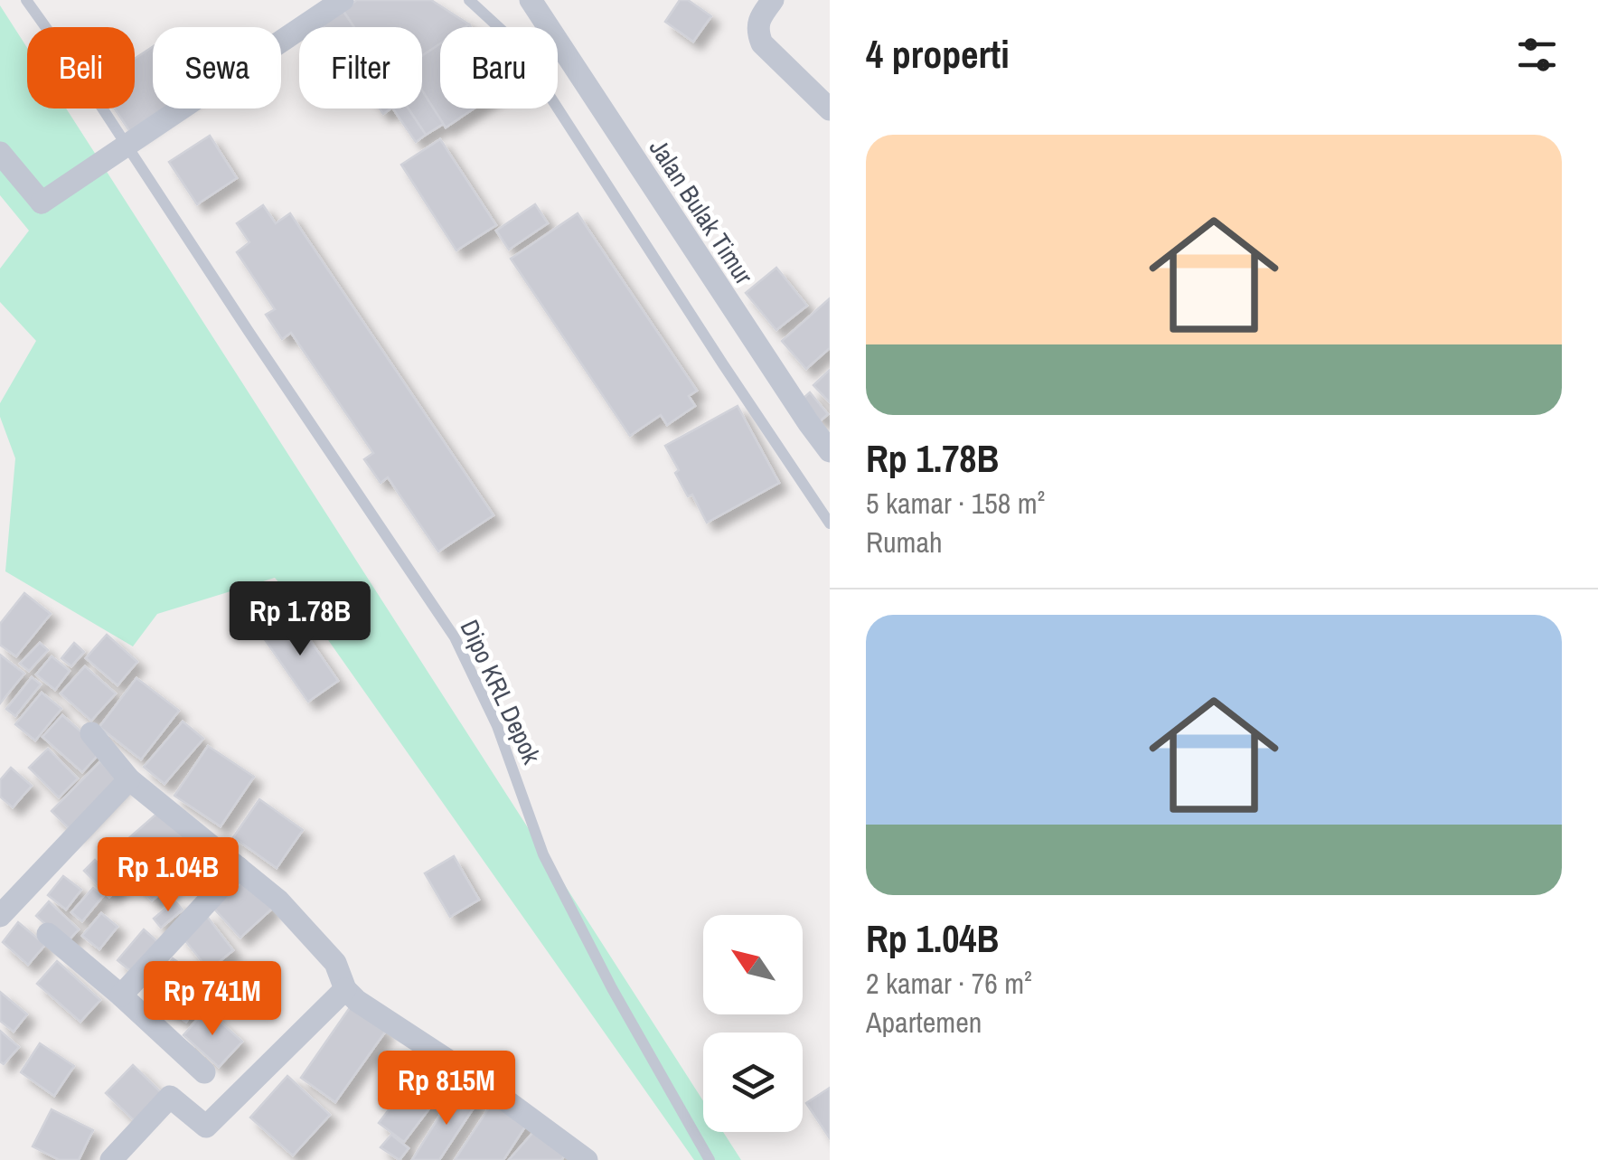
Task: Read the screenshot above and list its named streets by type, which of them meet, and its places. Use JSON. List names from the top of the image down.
{
  "streets": {
    "street": ["Jalan Bulak Timur"],
    "lane": ["Dipo KRL Depok"]
  },
  "north": "top left",
  "page": {
    "heading": "4 properti",
    "chip": [
      "Beli",
      "Sewa",
      "Filter",
      "Baru"
    ],
    "list": [
      {
        "name": "Rp 1.78B",
        "note": "5 kamar · 158 m² · Rumah"
      },
      {
        "name": "Rp 1.04B",
        "note": "2 kamar · 76 m² · Apartemen"
      }
    ],
    "price": [
      "Rp 1.78B",
      "Rp 1.04B",
      "Rp 741M",
      "Rp 815M"
    ]
  }
}
